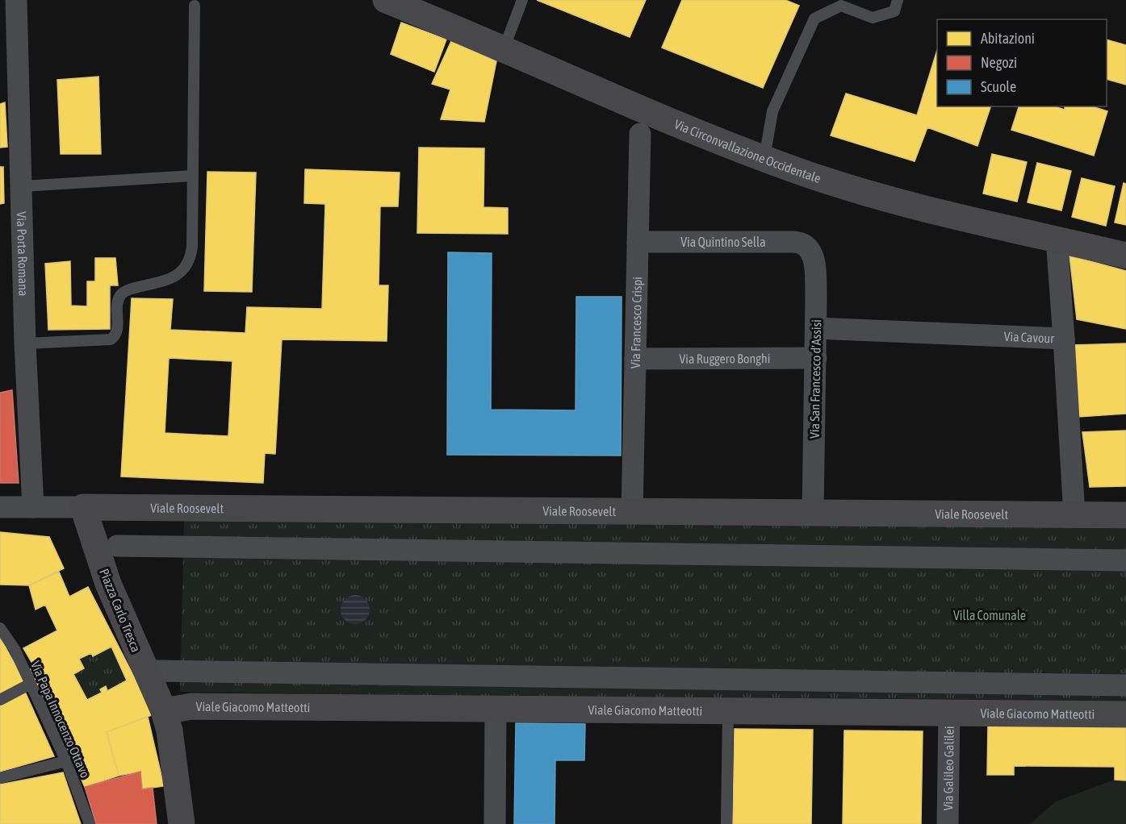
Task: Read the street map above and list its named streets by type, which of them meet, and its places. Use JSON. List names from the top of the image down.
{
  "streets": {
    "street": [
      "Via Circonvallazione Occidentale",
      "Via Quintino Sella",
      "Via Porta Romana",
      "Via Francesco Crispi",
      "Via Cavour",
      "Via Ruggero Bonghi",
      "Via San Francesco d'Assisi",
      "Viale Roosevelt",
      "Piazza Carlo Tresca",
      "Viale Giacomo Matteotti",
      "Via Galileo Galilei"
    ],
    "lane": ["Via Papa Innocenzo Ottavo"]
  },
  "crossings": [
    ["Via Quintino Sella", "Via Francesco Crispi"],
    ["Via Quintino Sella", "Via San Francesco d'Assisi"],
    ["Via Porta Romana", "Viale Roosevelt"],
    ["Via Francesco Crispi", "Via Ruggero Bonghi"],
    ["Via Francesco Crispi", "Viale Roosevelt"],
    ["Via Cavour", "Via San Francesco d'Assisi"],
    ["Via Cavour", "Viale Roosevelt"],
    ["Via Ruggero Bonghi", "Via San Francesco d'Assisi"],
    ["Via San Francesco d'Assisi", "Viale Roosevelt"],
    ["Viale Roosevelt", "Piazza Carlo Tresca"],
    ["Piazza Carlo Tresca", "Viale Giacomo Matteotti"],
    ["Viale Giacomo Matteotti", "Via Galileo Galilei"]
  ],
  "parks": ["Villa Comunale"],
  "legend": ["Abitazioni", "Negozi", "Scuole"]
}
